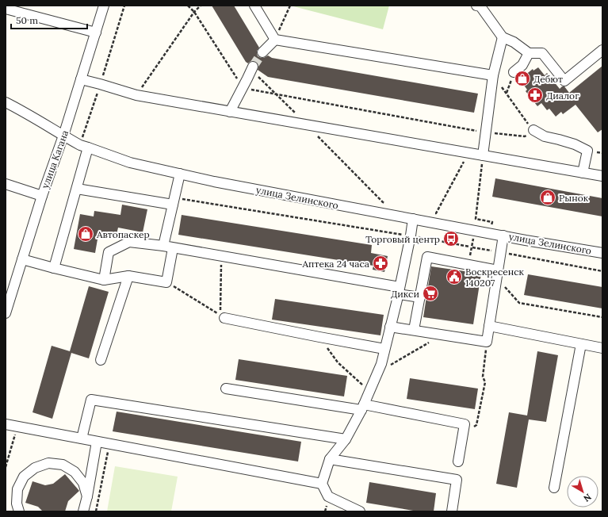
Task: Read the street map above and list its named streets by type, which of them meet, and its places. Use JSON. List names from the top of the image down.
{
  "streets": {
    "street": ["улица Кагана", "улица Зелинского"]
  },
  "crossings": [
    ["улица Кагана", "улица Зелинского"]
  ],
  "places": {
    "shop": ["Дебют", "Рынок", "Автопаскер"],
    "pharmacy": ["Диалог", "Аптека 24 часа"],
    "bus stop": ["Торговый центр"],
    "public building": ["Воскресенск 140207"],
    "supermarket": ["Дикси"]
  },
  "scale_bar": "50 m",
  "north": "bottom right"
}
